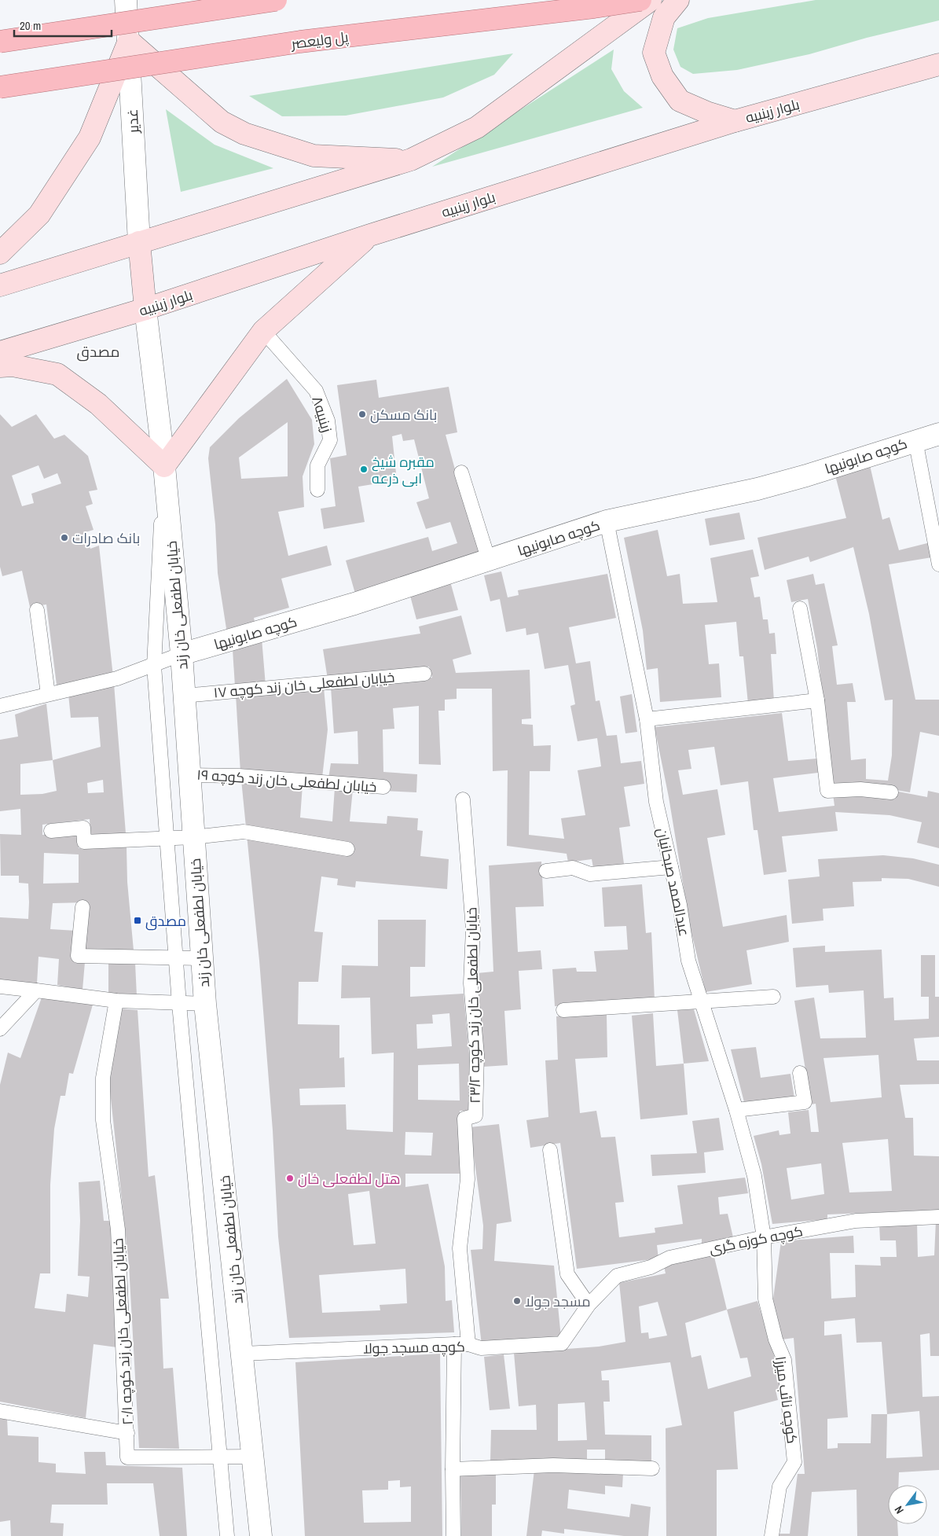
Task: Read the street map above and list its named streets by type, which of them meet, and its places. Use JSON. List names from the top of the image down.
{
  "streets": {
    "main road": ["پل ولیعصر", "بلوار زینبیه"],
    "street": ["غدیر", "کوچه صابونیها", "خیابان لطفعلی خان زند"],
    "lane": [
      "زینبیه۸",
      "خیابان لطفعلی خان زند کوچه ۱۷",
      "خیابان لطفعلی خان زند کوچه ۱۹",
      "عبدالصمد صبحانیان",
      "خیابان لطفعلی خان زند کوچه ۲۳/۲",
      "کوچه کوزه گری",
      "خیابان لطفعلی خان زند کوچه ۲۰/۱",
      "کوچه مسجد جولا",
      "کوچه نائب میرزا"
    ]
  },
  "crossings": [
    ["بلوار زینبیه", "خیابان لطفعلی خان زند"],
    ["کوچه صابونیها", "خیابان لطفعلی خان زند"],
    ["کوچه صابونیها", "عبدالصمد صبحانیان"],
    ["خیابان لطفعلی خان زند", "خیابان لطفعلی خان زند کوچه ۱۷"],
    ["خیابان لطفعلی خان زند", "خیابان لطفعلی خان زند کوچه ۱۹"],
    ["خیابان لطفعلی خان زند", "کوچه مسجد جولا"],
    ["عبدالصمد صبحانیان", "کوچه کوزه گری"],
    ["عبدالصمد صبحانیان", "کوچه نائب میرزا"],
    ["خیابان لطفعلی خان زند کوچه ۲۳/۲", "کوچه مسجد جولا"],
    ["کوچه کوزه گری", "کوچه مسجد جولا"],
    ["کوچه کوزه گری", "کوچه نائب میرزا"]
  ],
  "districts": ["مصدق"],
  "places": {
    "other": [
      "بانک مسکن",
      "مقبره شیخ ابی ذرعه",
      "بانک صادرات",
      "هتل لطفعلی خان",
      "مسجد جولا"
    ],
    "transit": ["مصدق"]
  },
  "scale_bar": "20 m",
  "north": "bottom left"
}
